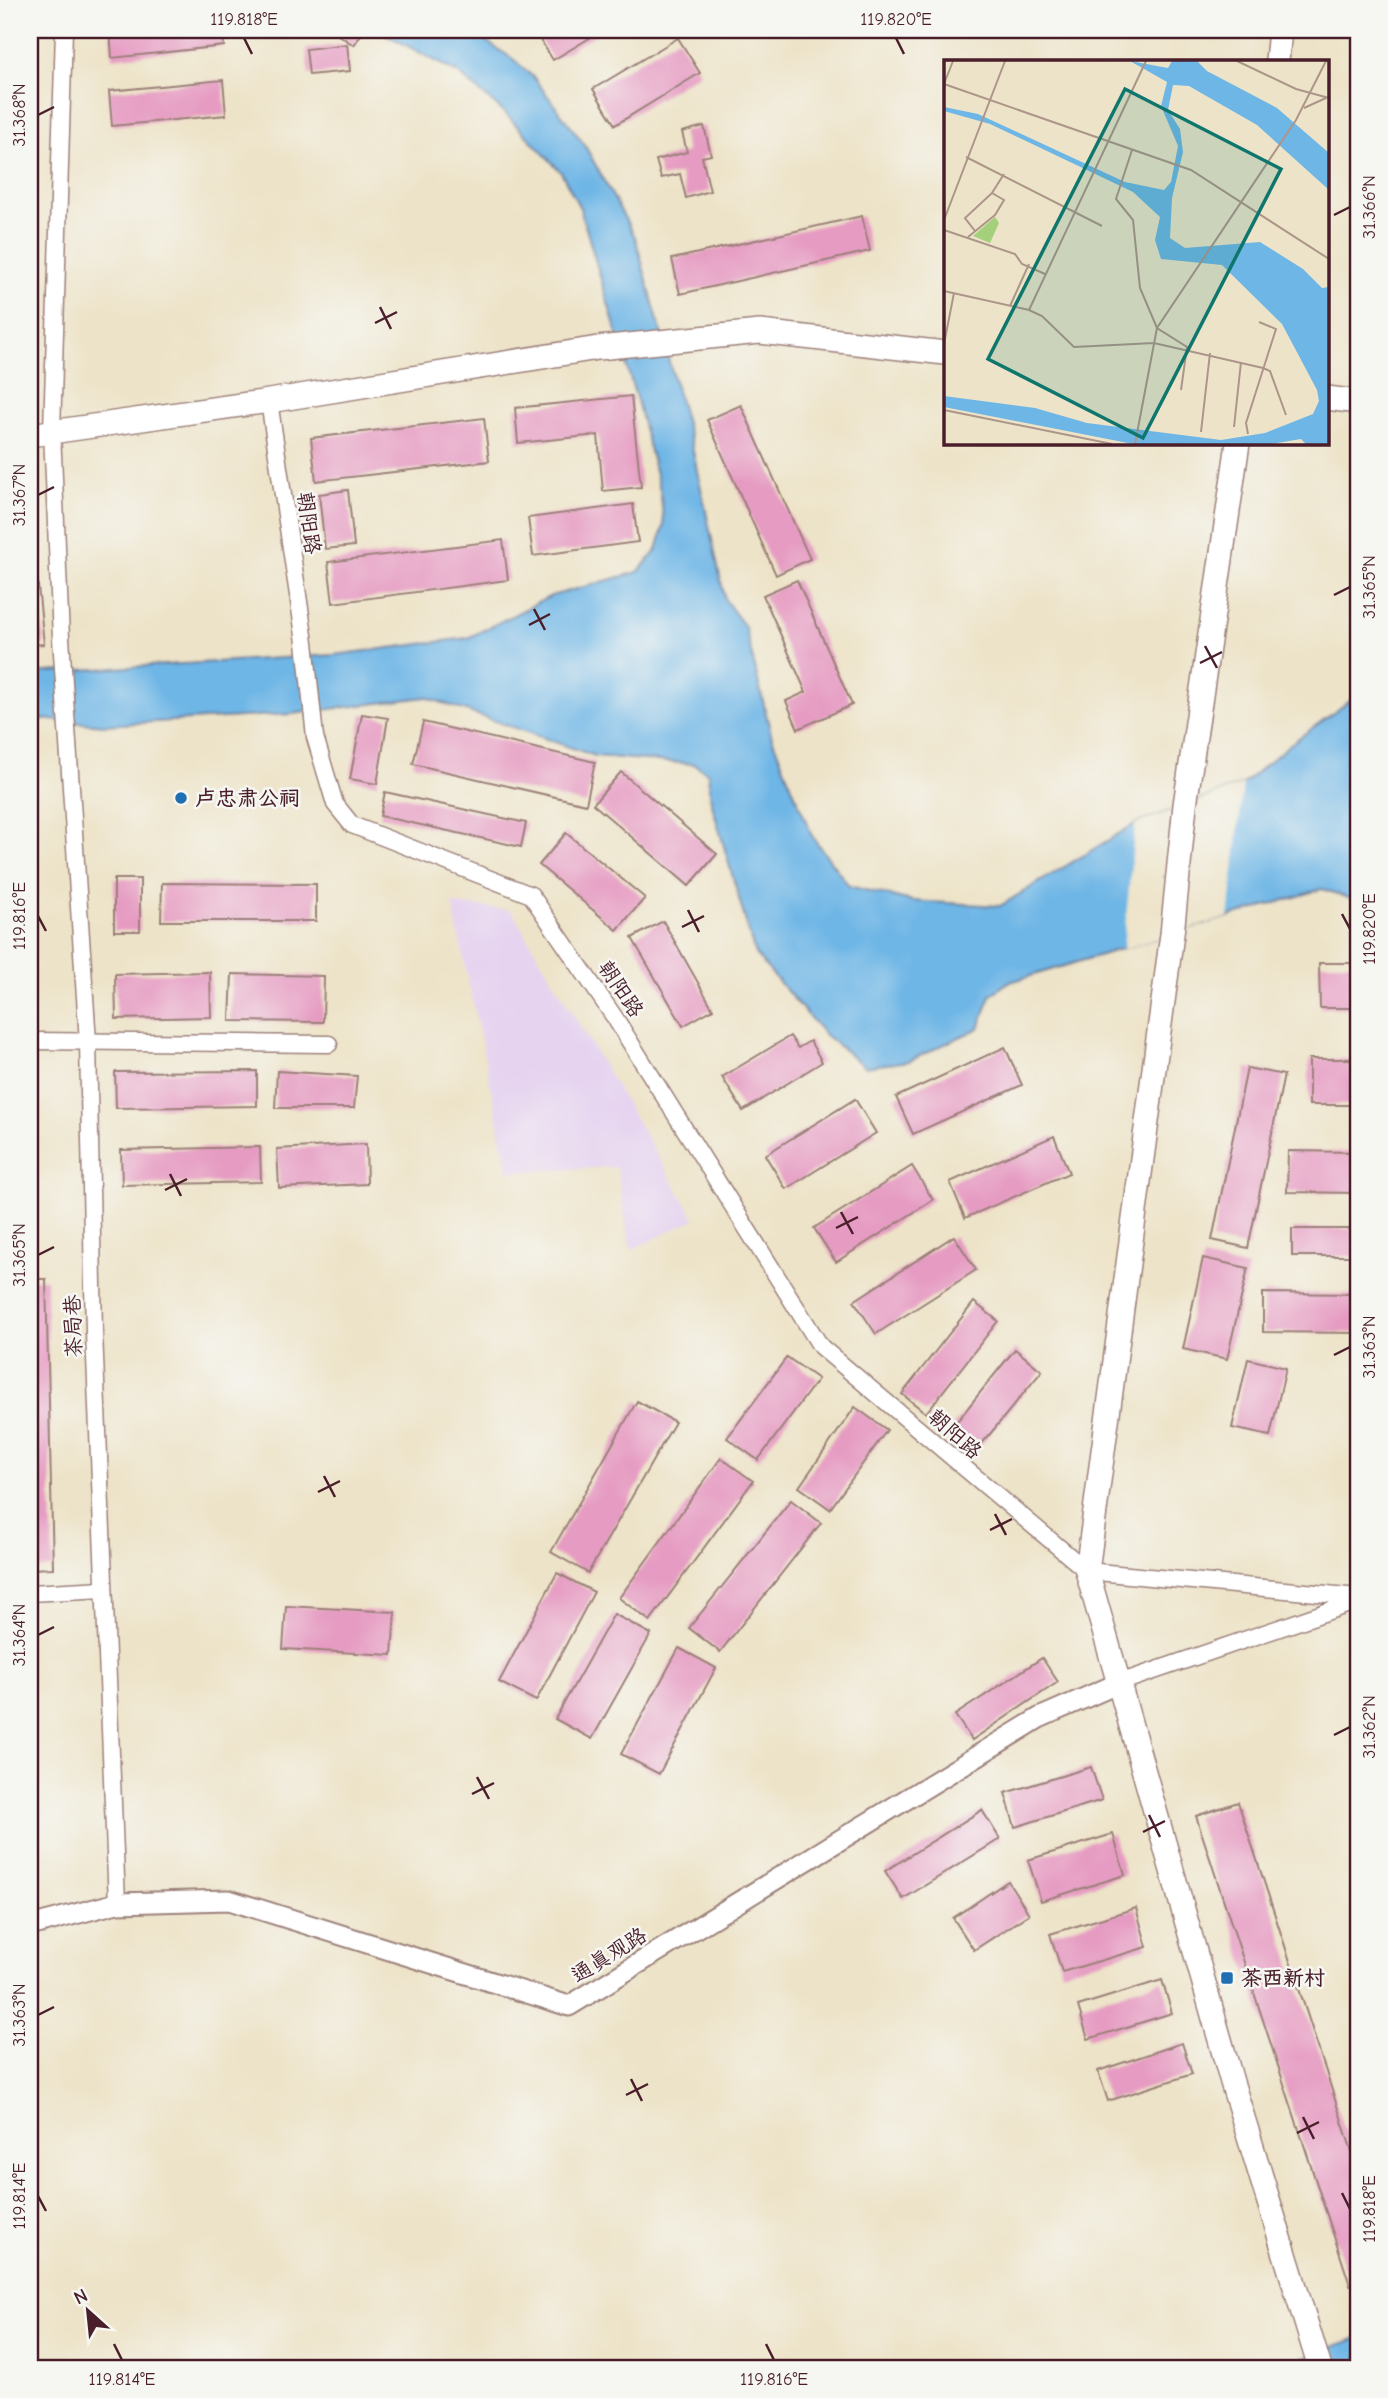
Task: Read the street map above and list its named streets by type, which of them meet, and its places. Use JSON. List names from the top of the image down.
{
  "streets": {
    "street": ["朝阳路", "茶局巷", "通真观路"]
  },
  "crossings": [
    ["茶局巷", "通真观路"]
  ],
  "places": {
    "other": ["卢忠肃公祠"],
    "transit": ["茶西新村"]
  },
  "north": "top left",
  "coordinates": [
    "119.818°E",
    "119.820°E",
    "31.368°N",
    "31.366°N",
    "31.367°N",
    "31.365°N",
    "119.816°E",
    "31.363°N",
    "31.364°N",
    "31.362°N",
    "119.814°E"
  ]
}
